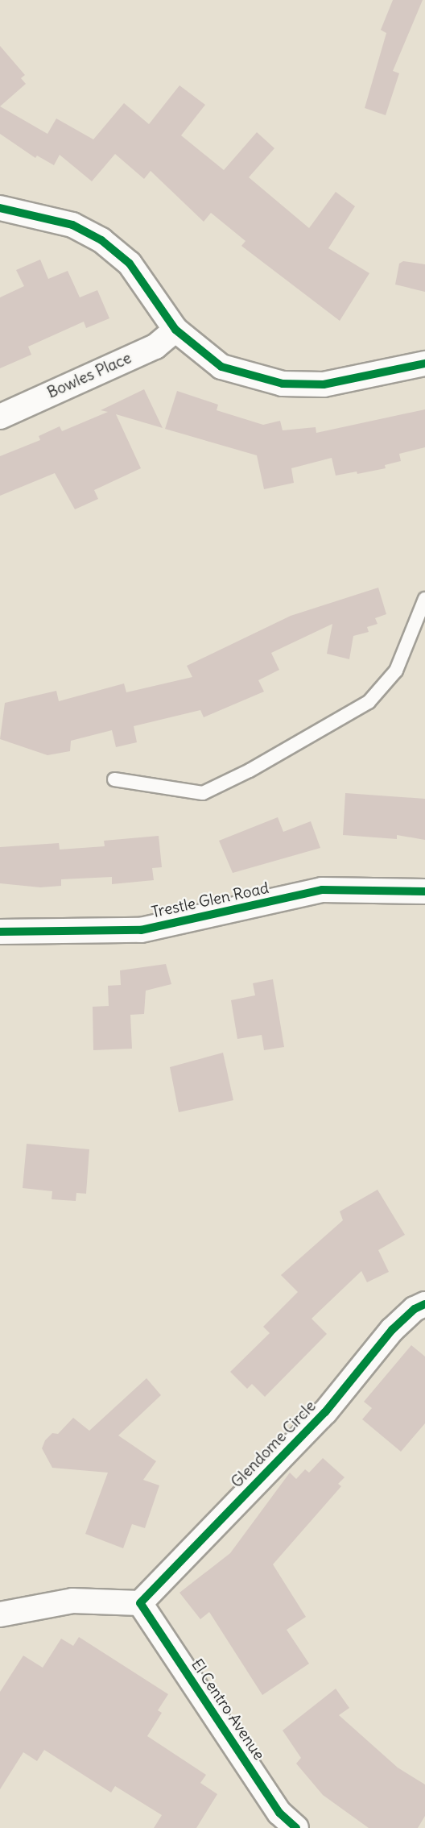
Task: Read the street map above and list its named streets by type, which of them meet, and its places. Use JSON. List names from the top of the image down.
{
  "streets": {
    "street": [
      "Bowles Place",
      "Trestle Glen Road",
      "Glendome Circle",
      "El Centro Avenue"
    ]
  },
  "crossings": [
    ["Glendome Circle", "El Centro Avenue"]
  ]
}
